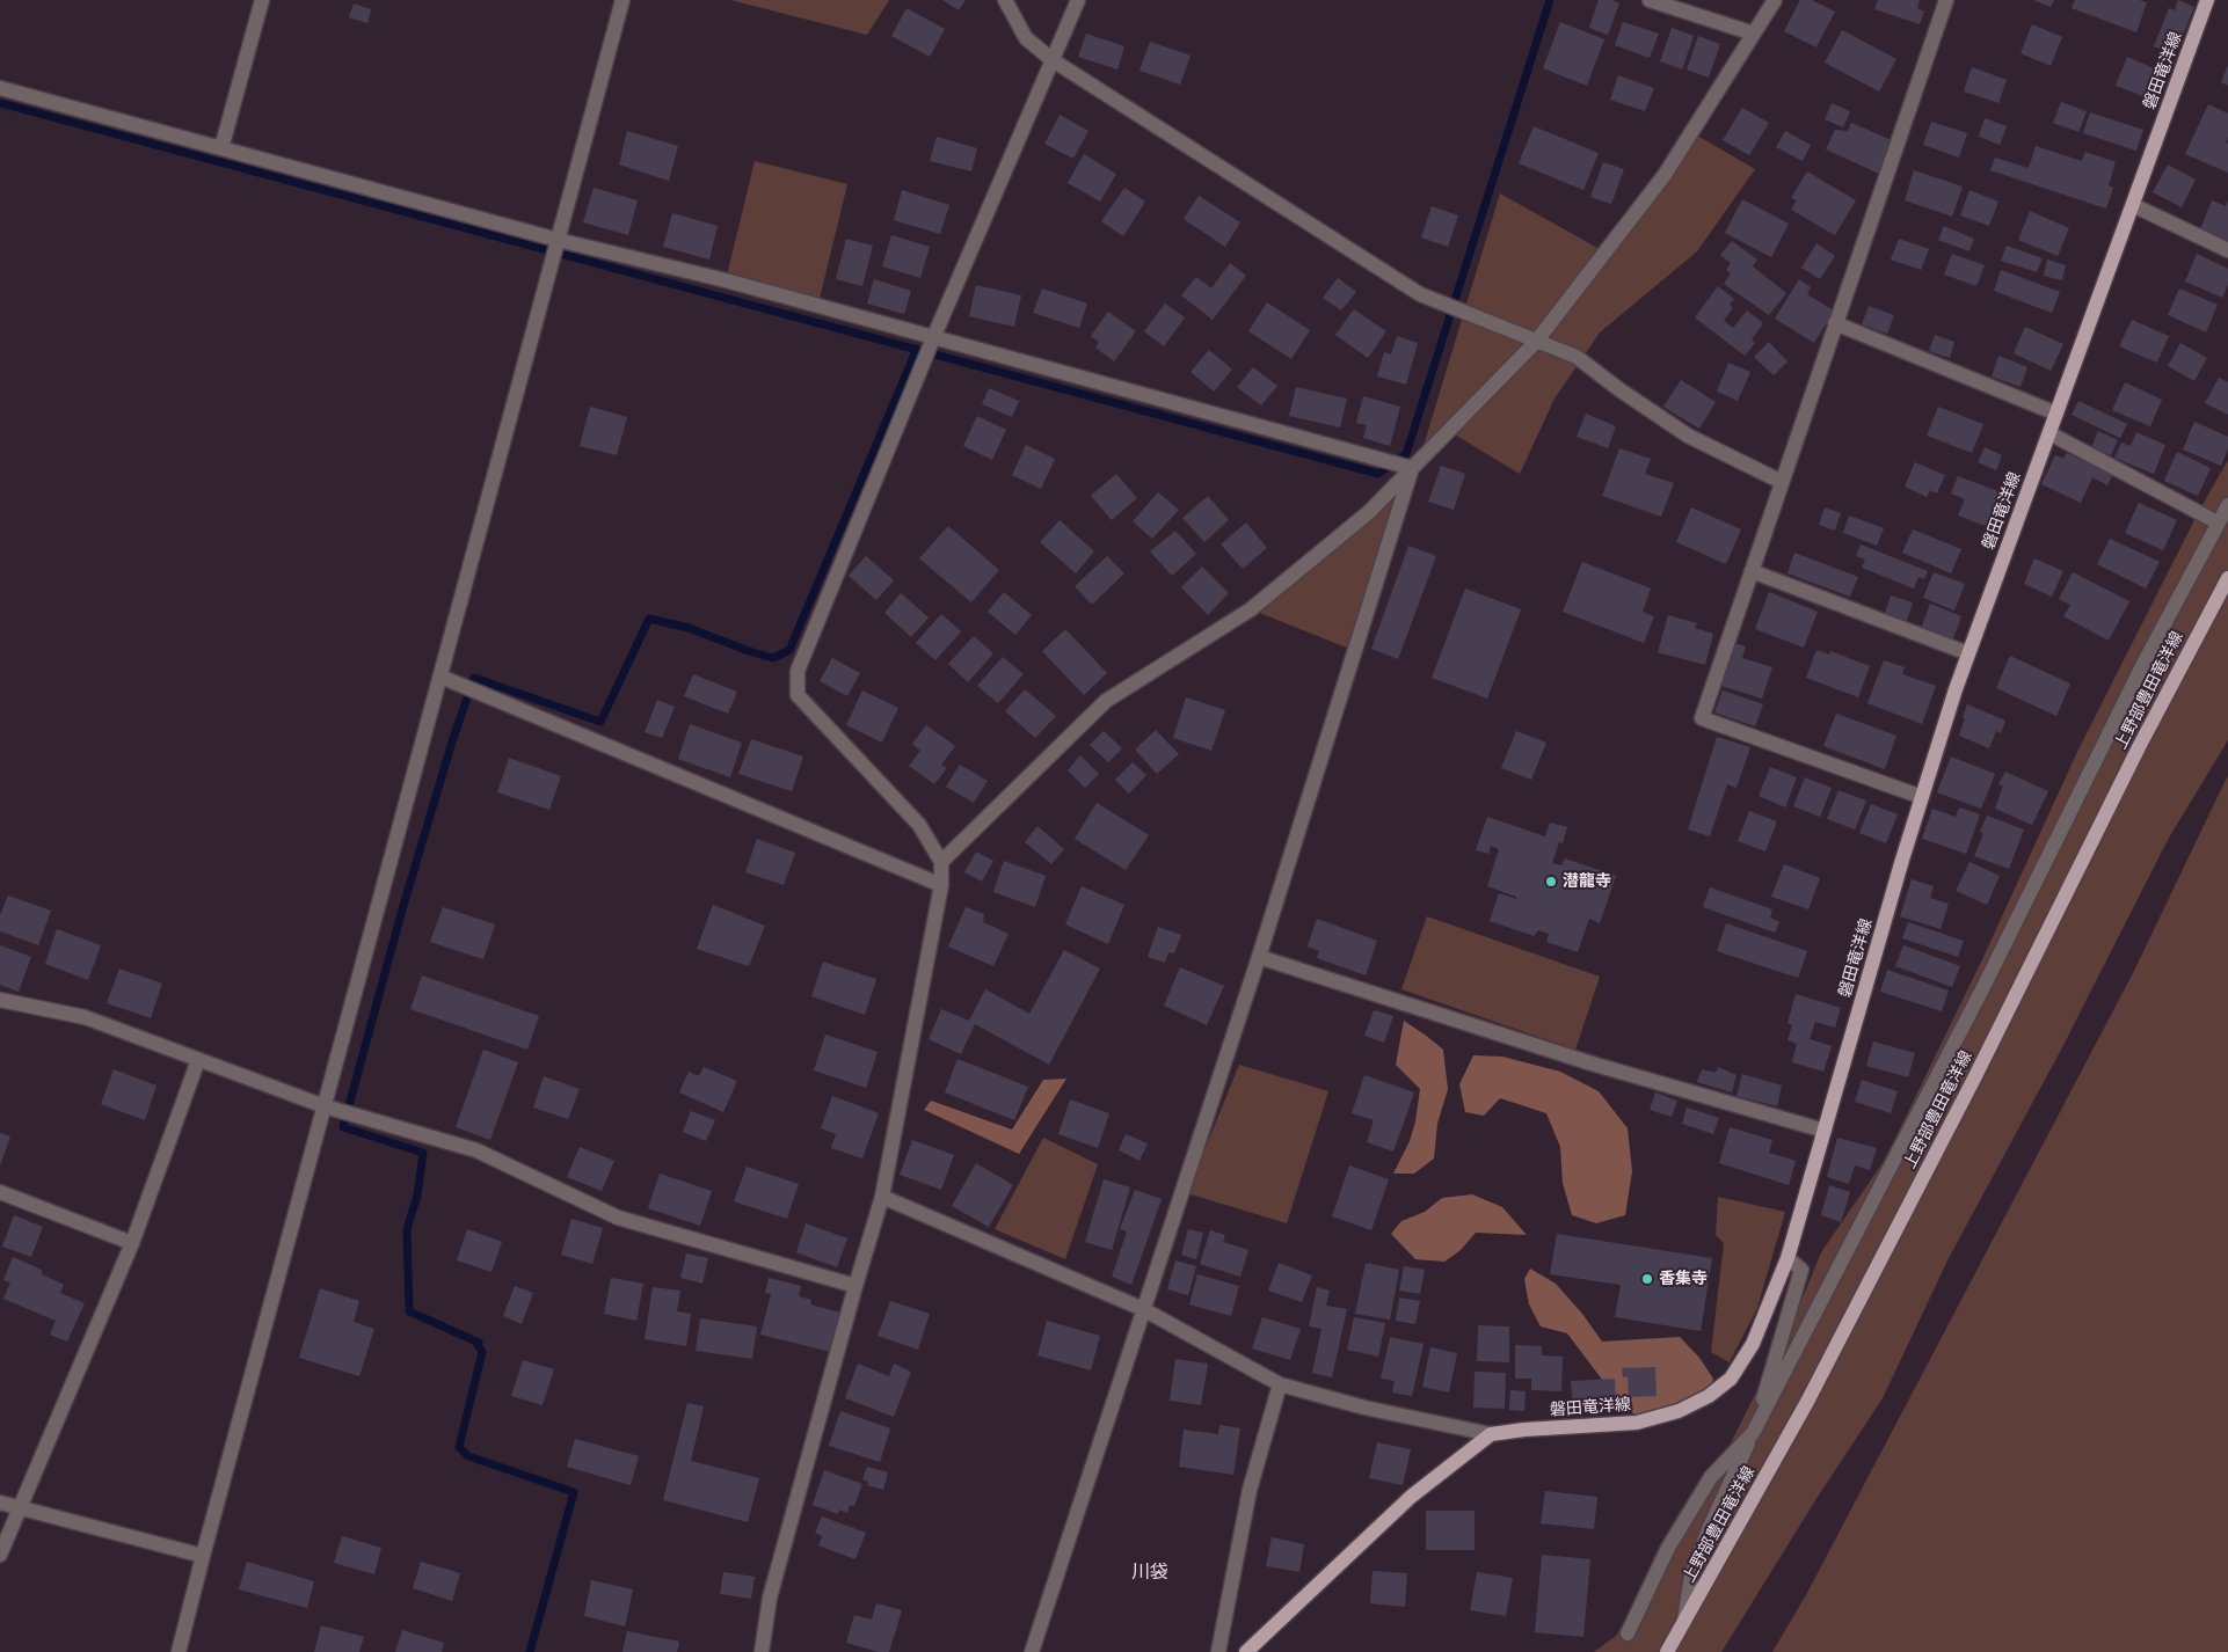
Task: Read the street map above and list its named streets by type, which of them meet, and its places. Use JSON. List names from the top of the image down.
{
  "streets": {
    "main road": ["磐田竜洋線", "上野部豊田竜洋線"]
  },
  "districts": ["川袋"],
  "places": ["潜龍寺", "香集寺"]
}
